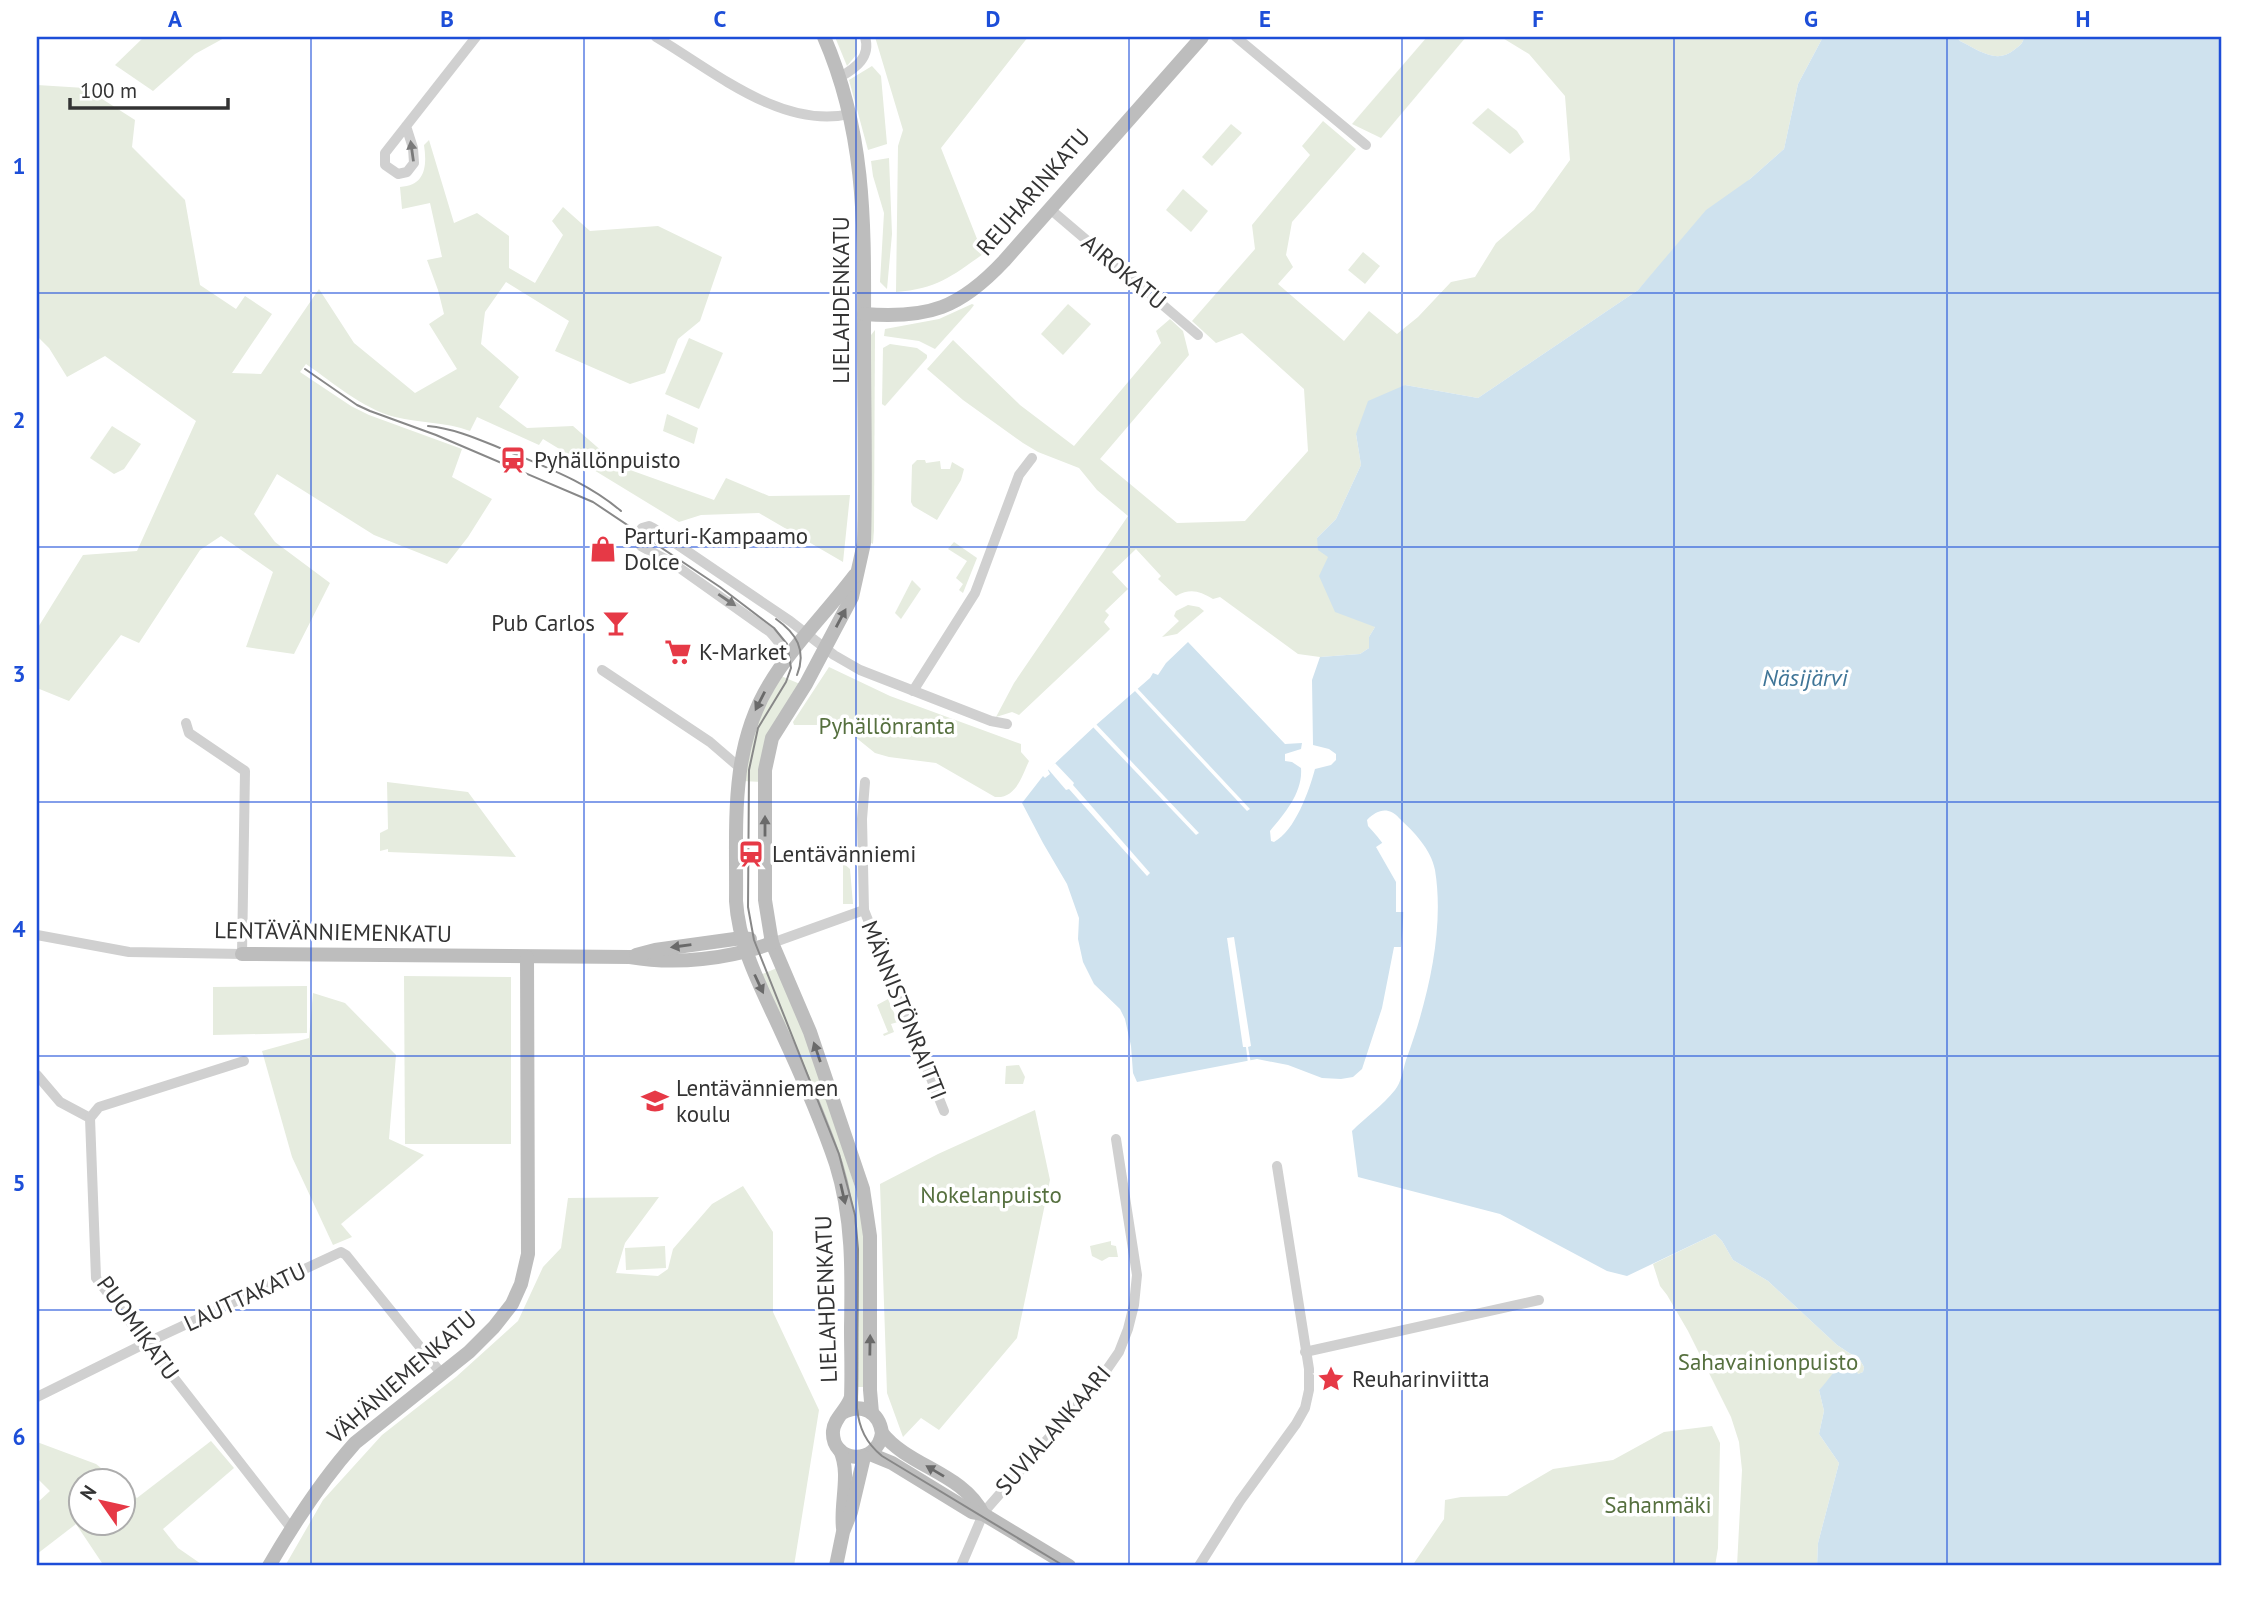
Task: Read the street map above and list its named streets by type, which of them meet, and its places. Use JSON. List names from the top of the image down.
{
  "streets": {
    "main road": [
      "REUHARINKATU",
      "LIELAHDENKATU",
      "LENTÄVÄNNIEMENKATU",
      "VÄHÄNIEMENKATU"
    ],
    "street": [
      "AIROKATU",
      "MÄNNISTÖNRAITTI",
      "LAUTTAKATU",
      "PUOMIKATU",
      "SUVIALANKAARI"
    ]
  },
  "crossings": [
    ["REUHARINKATU", "AIROKATU"],
    ["REUHARINKATU", "LIELAHDENKATU"],
    ["LIELAHDENKATU", "LENTÄVÄNNIEMENKATU"],
    ["LENTÄVÄNNIEMENKATU", "VÄHÄNIEMENKATU"],
    ["LAUTTAKATU", "PUOMIKATU"],
    ["LAUTTAKATU", "VÄHÄNIEMENKATU"],
    ["PUOMIKATU", "VÄHÄNIEMENKATU"]
  ],
  "water": ["Näsijärvi"],
  "parks": [
    "Pyhällönranta",
    "Nokelanpuisto",
    "Sahavainionpuisto",
    "Sahanmäki"
  ],
  "places": {
    "station": ["Pyhällönpuisto", "Lentävänniemi"],
    "shop": ["Parturi-Kampaamo Dolce"],
    "bar": ["Pub Carlos"],
    "supermarket": ["K-Market"],
    "school or university": ["Lentävänniemen koulu"],
    "place": ["Reuharinviitta"]
  },
  "scale_bar": "100 m",
  "north": "top left",
  "grid": {
    "columns": [
      "A",
      "B",
      "C",
      "D",
      "E",
      "F",
      "G",
      "H"
    ],
    "rows": [
      "1",
      "2",
      "3",
      "4",
      "5",
      "6"
    ]
  }
}
